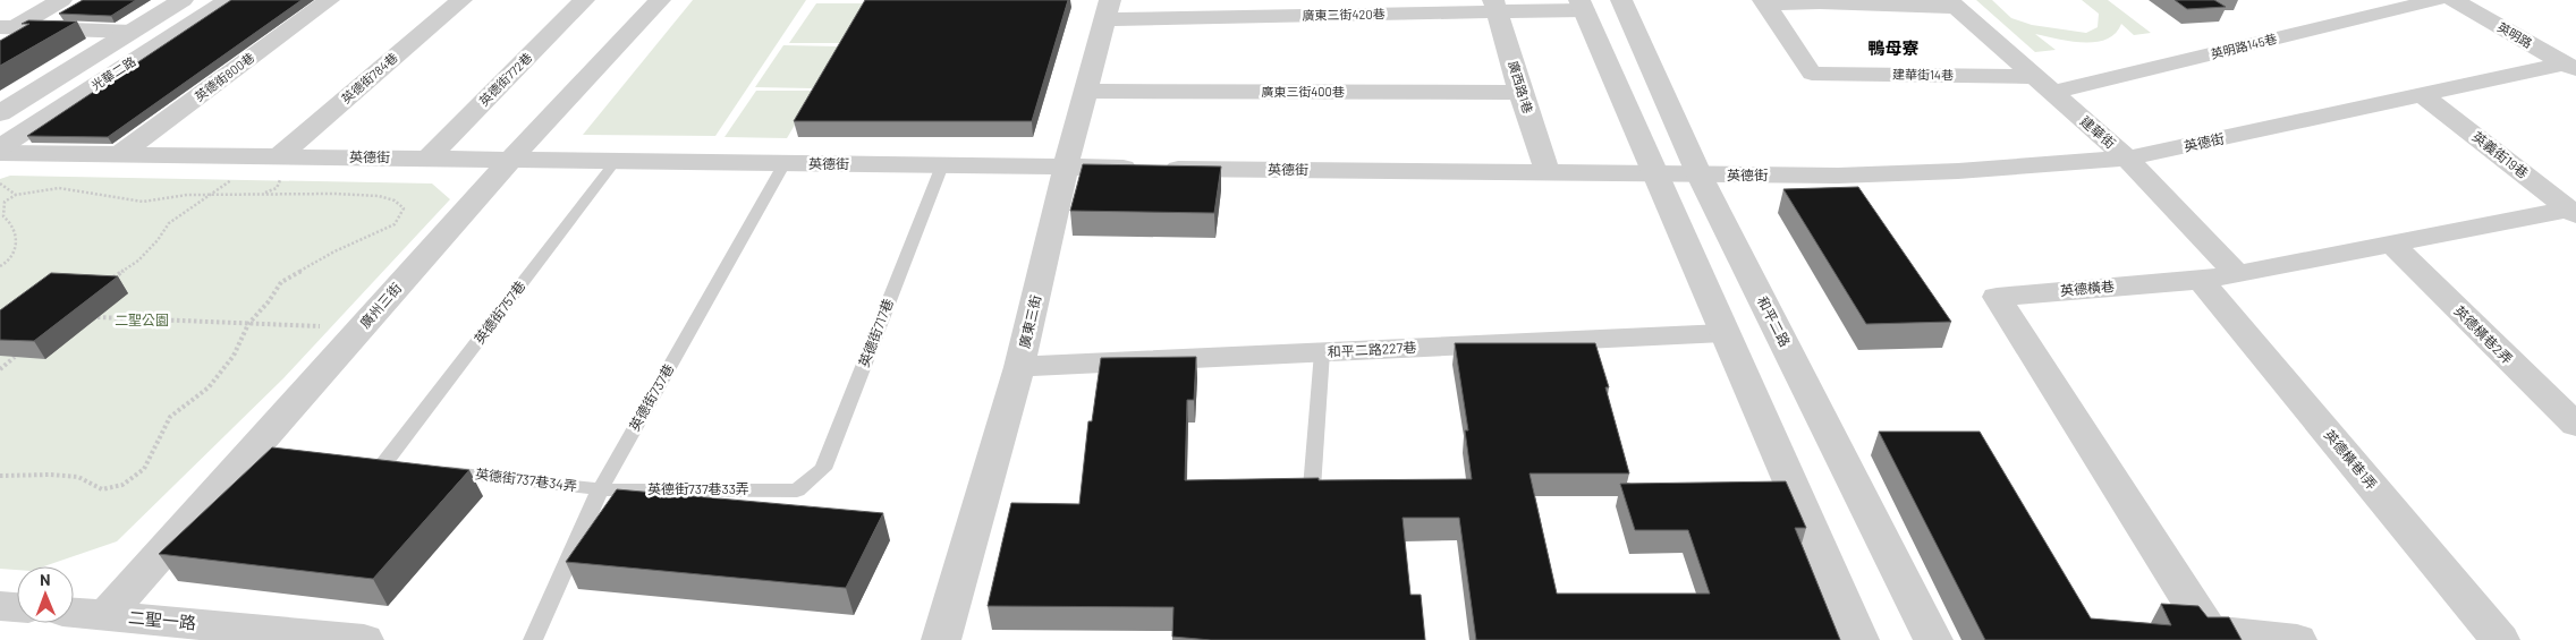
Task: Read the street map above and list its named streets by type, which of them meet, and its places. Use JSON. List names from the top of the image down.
{
  "streets": {
    "street": [
      "廣東三街420巷",
      "英明路",
      "英明路145巷",
      "光華二路",
      "建華街14巷",
      "英德街800巷",
      "英德街784巷",
      "英德街772巷",
      "廣西路1巷",
      "廣東三街400巷",
      "建華街",
      "英德街",
      "英義街19巷",
      "英德橫巷",
      "廣州三街",
      "廣東三街",
      "和平二路",
      "英德橫巷2弄",
      "和平二路227巷",
      "英德橫巷1弄",
      "二聖一路"
    ],
    "lane": [
      "英德街757巷",
      "英德街717巷",
      "英德街737巷",
      "英德街737巷34弄",
      "英德街737巷33弄"
    ]
  },
  "crossings": [
    ["廣東三街420巷", "廣西路1巷"],
    ["廣東三街420巷", "廣東三街"],
    ["英明路", "英德街"],
    ["英明路145巷", "建華街14巷"],
    ["英明路145巷", "建華街"],
    ["建華街14巷", "建華街"],
    ["英德街800巷", "英德街"],
    ["英德街784巷", "英德街"],
    ["英德街772巷", "英德街"],
    ["廣西路1巷", "廣東三街400巷"],
    ["廣西路1巷", "英德街"],
    ["廣東三街400巷", "廣東三街"],
    ["建華街", "英德街"],
    ["建華街", "英德橫巷"],
    ["英德街", "英義街19巷"],
    ["英德街", "廣州三街"],
    ["英德街", "英德街757巷"],
    ["英德街", "廣東三街"],
    ["英德街", "和平二路"],
    ["英德街", "英德街717巷"],
    ["英德街", "英德街737巷"],
    ["英義街19巷", "英德橫巷"],
    ["英德橫巷", "英德橫巷2弄"],
    ["英德橫巷", "英德橫巷1弄"],
    ["廣州三街", "二聖一路"],
    ["廣東三街", "和平二路227巷"],
    ["英德街717巷", "英德街737巷33弄"],
    ["英德街737巷", "英德街737巷34弄"],
    ["英德街737巷", "英德街737巷33弄"],
    ["英德街737巷34弄", "英德街737巷33弄"]
  ],
  "districts": ["鴨母寮"],
  "parks": ["二聖公園"],
  "north": "top"
}
